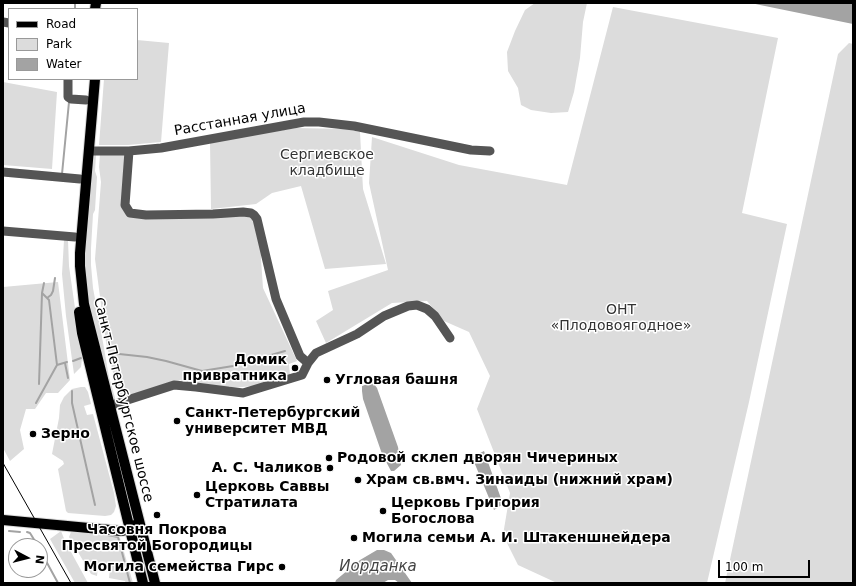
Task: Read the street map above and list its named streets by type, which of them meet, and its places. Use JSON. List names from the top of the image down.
{
  "streets": {
    "main road": ["Санкт-Петербургское шоссе"],
    "street": ["Расстанная улица"]
  },
  "crossings": [
    ["Расстанная улица", "Санкт-Петербургское шоссе"]
  ],
  "water": ["Иорданка"],
  "parks": ["Сергиевское кладбище", "ОНТ «Плодовоягодное»"],
  "places": [
    "Домик привратника",
    "Угловая башня",
    "Санкт-Петербургский университет МВД",
    "Зерно",
    "Родовой склеп дворян Чичериных",
    "А. С. Чаликов",
    "Храм св.вмч. Зинаиды (нижний храм)",
    "Церковь Саввы Стратилата",
    "Церковь Григория Богослова",
    "Часовня Покрова Пресвятой Богородицы",
    "Могила семьи А. И. Штакеншнейдера",
    "Могила семейства Гирс"
  ],
  "legend": ["Road", "Park", "Water"],
  "scale_bar": "100 m",
  "north": "right"
}
